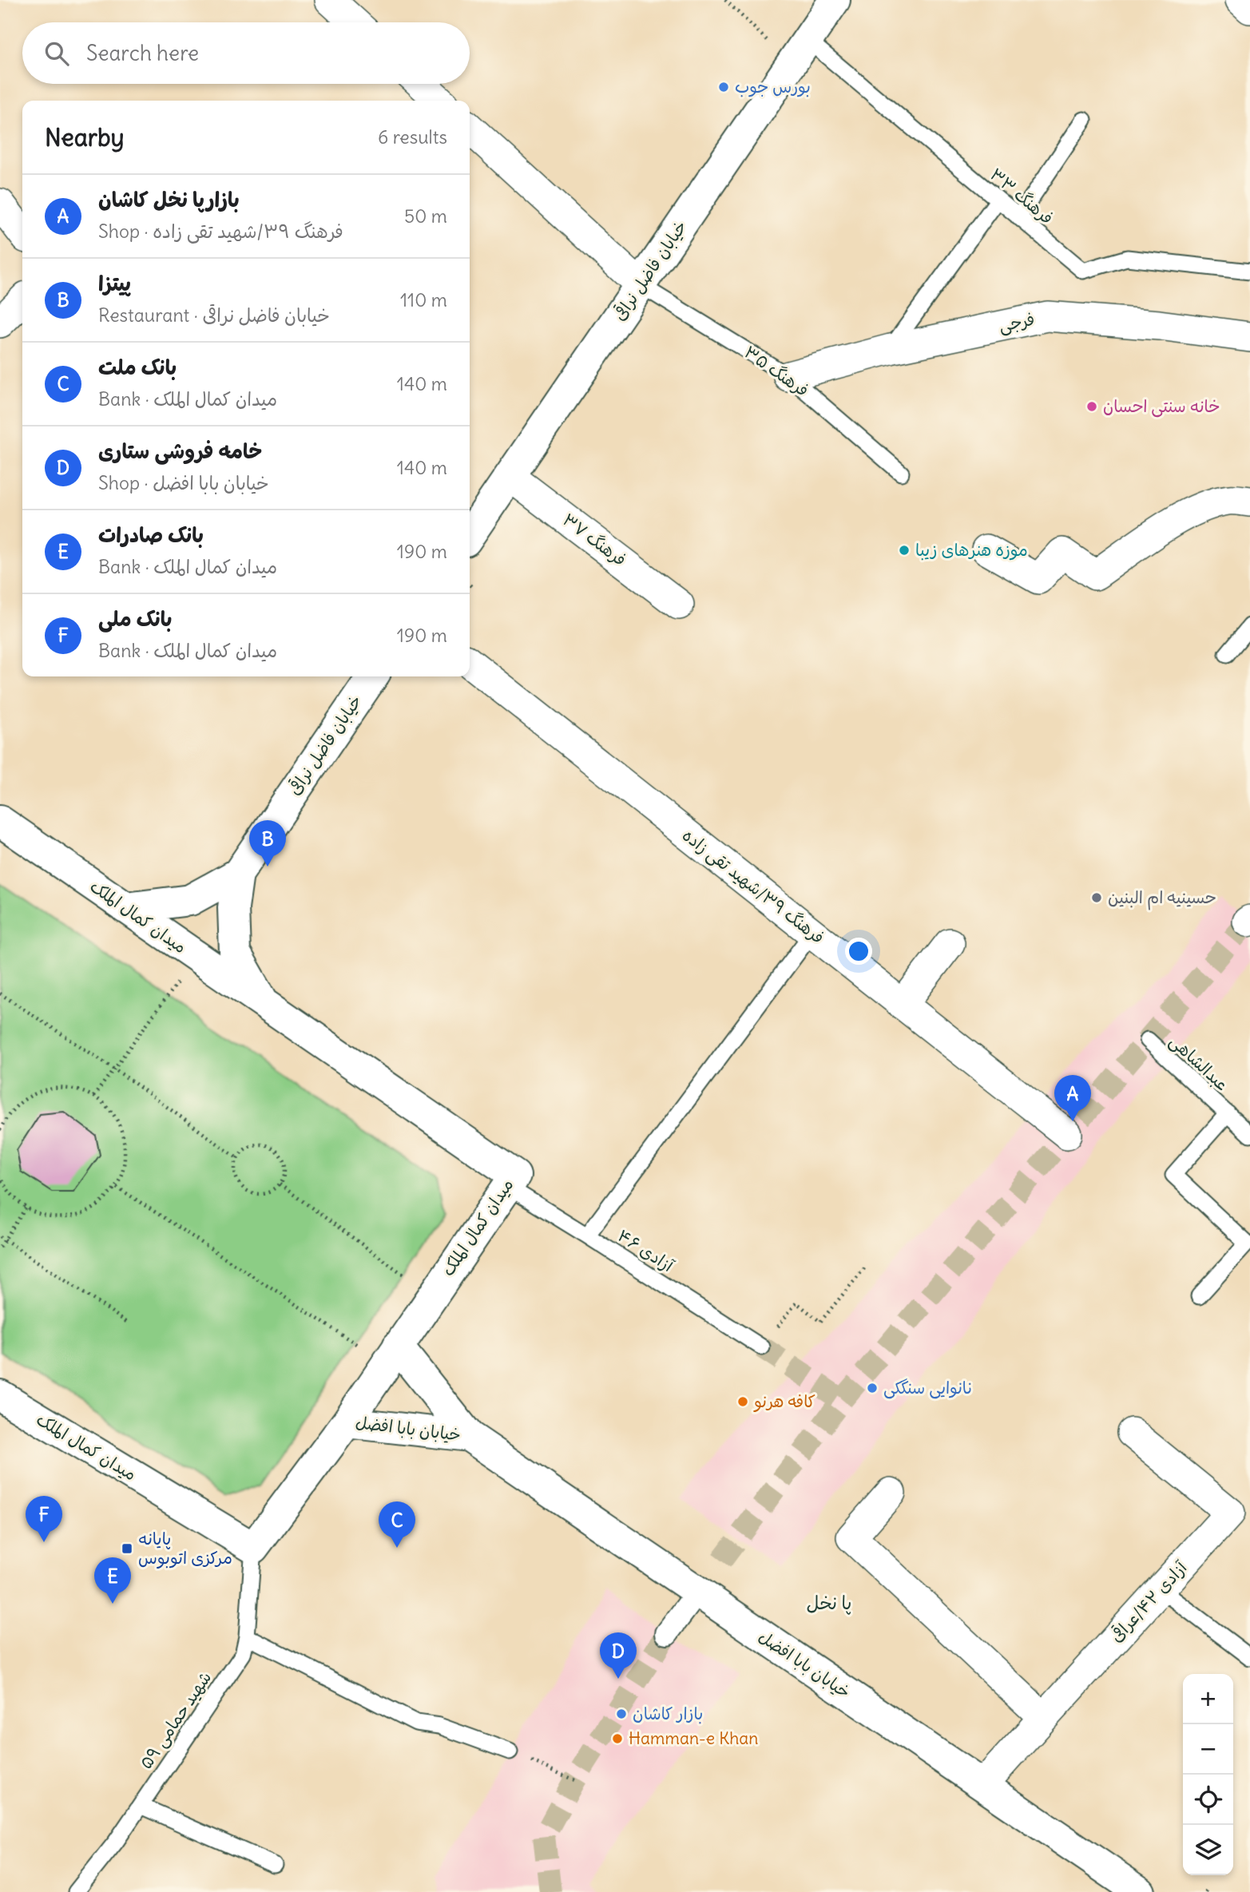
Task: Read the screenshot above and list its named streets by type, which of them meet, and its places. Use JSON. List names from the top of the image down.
{
  "streets": {
    "main road": ["خیابان فاضل نراقی", "میدان کمال الملک", "خیابان بابا افضل"],
    "street": [
      "فرجی",
      "فرهنگ ۳۷",
      "فرهنگ ۳۹/شهید تقی زاده",
      "آزادی ۴۲/عراقی"
    ],
    "lane": [
      "فرهنگ ۳۳",
      "فرهنگ ۳۵",
      "عبدالشاهی",
      "آزادی ۴۶",
      "شهید حمامی ۵۹"
    ]
  },
  "crossings": [
    ["فرهنگ ۳۳", "خیابان فاضل نراقی"],
    ["خیابان فاضل نراقی", "فرهنگ ۳۵"],
    ["خیابان فاضل نراقی", "فرهنگ ۳۷"],
    ["خیابان فاضل نراقی", "میدان کمال الملک"],
    ["فرجی", "فرهنگ ۳۵"],
    ["میدان کمال الملک", "آزادی ۴۶"],
    ["میدان کمال الملک", "خیابان بابا افضل"],
    ["میدان کمال الملک", "شهید حمامی ۵۹"],
    ["خیابان بابا افضل", "آزادی ۴۲/عراقی"]
  ],
  "districts": ["پا نخل"],
  "places": {
    "other": [
      "بورس جوب",
      "خانه سنتی احسان",
      "موزه هنرهای زیبا",
      "حسینیه ام البنین",
      "نانوایی سنگکی",
      "کافه هرنو",
      "بازار کاشان",
      "Hamman-e Khan"
    ],
    "transit": ["پایانه مرکزی اتوبوس"]
  },
  "page": {
    "search": "Search here",
    "heading": ["Nearby", "6 results"],
    "list": [
      {
        "mark": "A",
        "name": "بازارپا نخل کاشان",
        "note": "Shop · فرهنگ ۳۹/شهید تقی زاده",
        "value": "50 m"
      },
      {
        "mark": "B",
        "name": "پیتزا",
        "note": "Restaurant · خیابان فاضل نراقی",
        "value": "110 m"
      },
      {
        "mark": "C",
        "name": "بانک ملت",
        "note": "Bank · میدان کمال الملک",
        "value": "140 m"
      },
      {
        "mark": "D",
        "name": "خامه فروشی ستاری",
        "note": "Shop · خیابان بابا افضل",
        "value": "140 m"
      },
      {
        "mark": "E",
        "name": "بانک صادرات",
        "note": "Bank · میدان کمال الملک",
        "value": "190 m"
      },
      {
        "mark": "F",
        "name": "بانک ملی",
        "note": "Bank · میدان کمال الملک",
        "value": "190 m"
      }
    ],
    "pins": [
      "B",
      "A",
      "F",
      "C",
      "E",
      "D"
    ],
    "map_buttons": ["+", "−"]
  }
}
